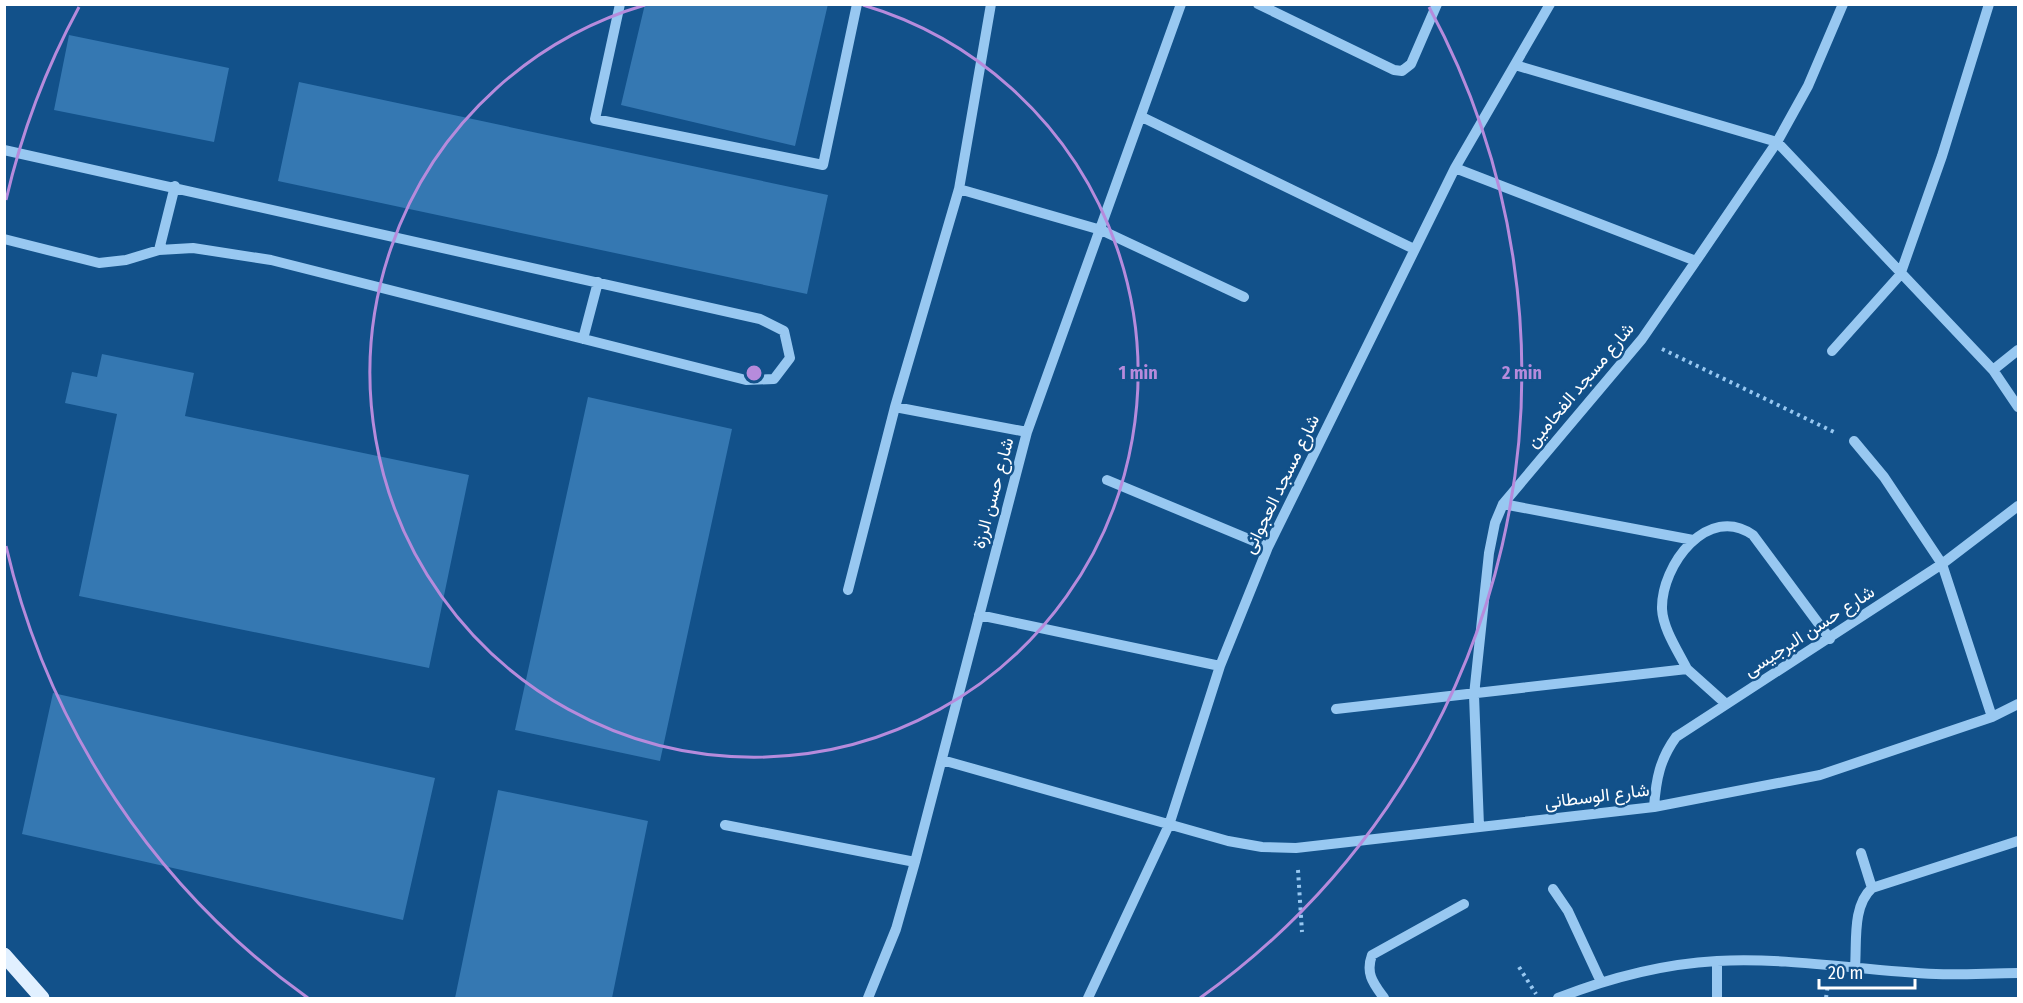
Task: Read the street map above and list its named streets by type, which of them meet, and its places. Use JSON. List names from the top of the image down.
{
  "streets": {
    "street": [
      "شارع مسجد الفحامين",
      "شارع مسجد العجوانى",
      "شارع حسن الرزة",
      "شارع حسن البرجيسى",
      "شارع الوسطانى"
    ]
  },
  "crossings": [
    ["شارع مسجد الفحامين", "شارع الوسطانى"],
    ["شارع مسجد العجوانى", "شارع الوسطانى"],
    ["شارع حسن الرزة", "شارع الوسطانى"],
    ["شارع حسن البرجيسى", "شارع الوسطانى"]
  ],
  "scale_bar": "20 m",
  "rings": ["1 min", "2 min"]
}
